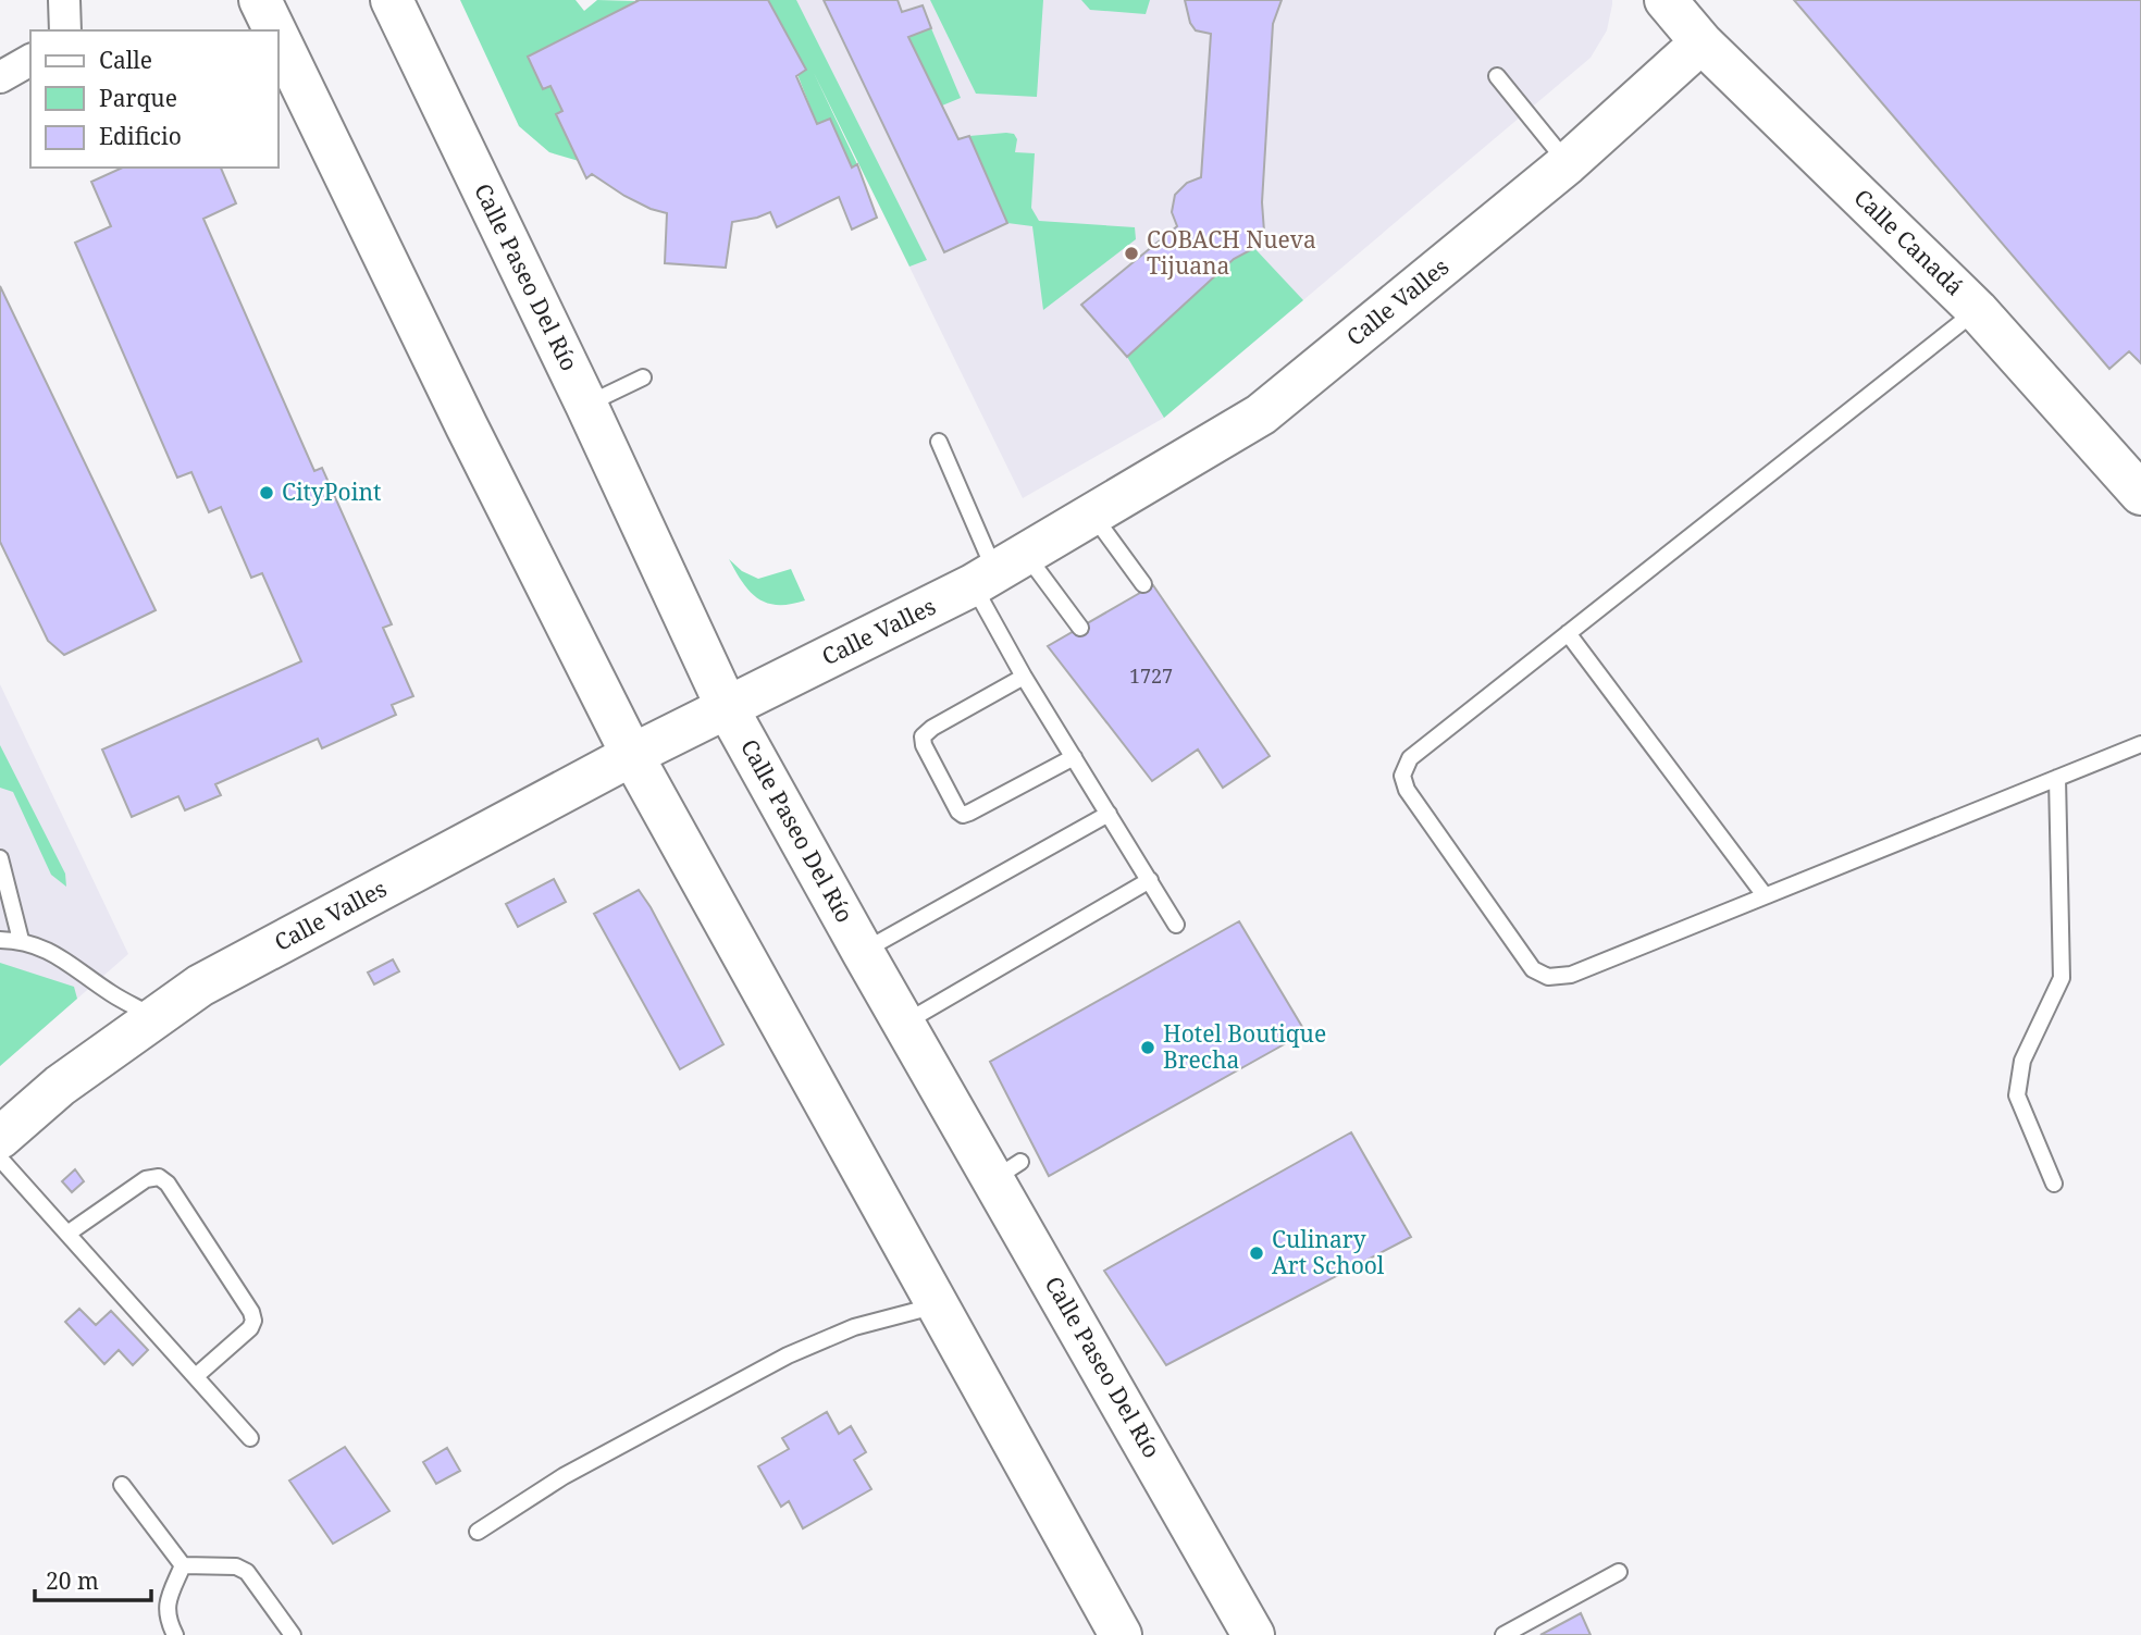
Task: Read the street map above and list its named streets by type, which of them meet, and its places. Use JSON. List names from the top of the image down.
{
  "streets": {
    "main road": ["Calle Canadá", "Calle Paseo Del Río", "Calle Valles"]
  },
  "crossings": [
    ["Calle Canadá", "Calle Valles"],
    ["Calle Paseo Del Río", "Calle Valles"]
  ],
  "places": [
    "COBACH Nueva Tijuana",
    "CityPoint",
    "Hotel Boutique Brecha",
    "Culinary Art School"
  ],
  "house_numbers": ["1727"],
  "legend": ["Calle", "Parque", "Edificio"],
  "scale_bar": "20 m"
}
